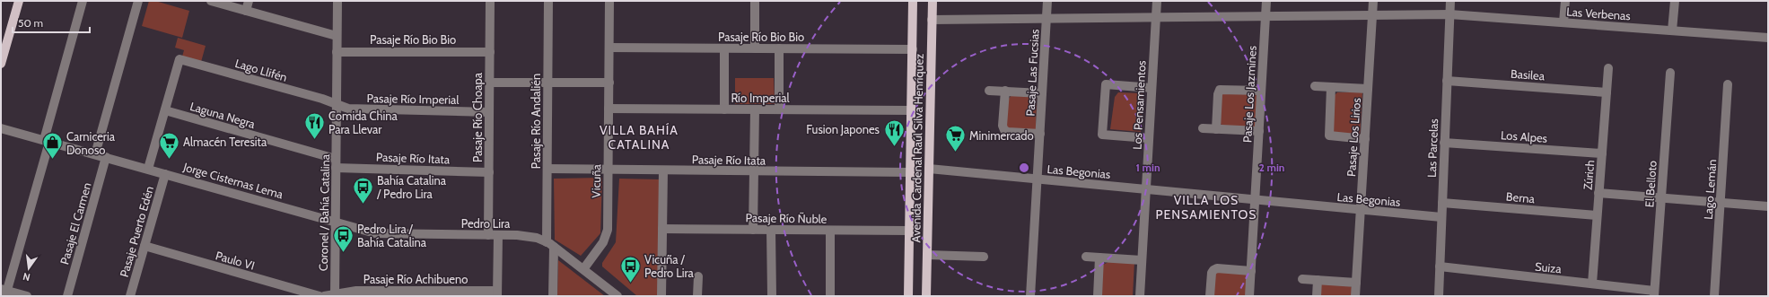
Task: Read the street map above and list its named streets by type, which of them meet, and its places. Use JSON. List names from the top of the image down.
{
  "streets": {
    "main road": ["Avenida Cardenal Raúl Silva Henríquez"],
    "street": [
      "Las Verbenas",
      "Pasaje Río Bio Bio",
      "Lago Llifén",
      "Pasaje Las Fucsias",
      "Basilea",
      "Pasaje Los Jazmines",
      "Río Imperial",
      "Pasaje Río Imperial",
      "Los Pensamientos",
      "Laguna Negra",
      "Pasaje Río Choapa",
      "Pasaje Río Andalién",
      "Los Alpes",
      "Pasaje Los Lirios",
      "Las Parcelas",
      "Pasaje Río Itata",
      "Las Begonias",
      "Zúrich",
      "Jorge Cisternas Lema",
      "Vicuña",
      "El Belloto",
      "Lago Lemán",
      "Berna",
      "Coronel / Bahía Catalina",
      "Pasaje Río Ñuble",
      "Pasaje El Carmen",
      "Pedro Lira",
      "Pasaje Puerto Edén",
      "Paulo VI",
      "Suiza",
      "Pasaje Río Achibueno"
    ]
  },
  "crossings": [
    ["Las Verbenas", "Pasaje Las Fucsias"],
    ["Las Verbenas", "Pasaje Los Jazmines"],
    ["Las Verbenas", "Los Pensamientos"],
    ["Las Verbenas", "Pasaje Los Lirios"],
    ["Las Verbenas", "Avenida Cardenal Raúl Silva Henríquez"],
    ["Las Verbenas", "Las Parcelas"],
    ["Pasaje Río Bio Bio", "Pasaje Río Choapa"],
    ["Pasaje Río Bio Bio", "Avenida Cardenal Raúl Silva Henríquez"],
    ["Pasaje Río Bio Bio", "Vicuña"],
    ["Pasaje Río Bio Bio", "Coronel / Bahía Catalina"],
    ["Lago Llifén", "Pasaje Río Imperial"],
    ["Lago Llifén", "Coronel / Bahía Catalina"],
    ["Lago Llifén", "Pasaje Puerto Edén"],
    ["Pasaje Las Fucsias", "Las Begonias"],
    ["Basilea", "Las Parcelas"],
    ["Basilea", "Zúrich"],
    ["Pasaje Los Jazmines", "Las Begonias"],
    ["Río Imperial", "Avenida Cardenal Raúl Silva Henríquez"],
    ["Río Imperial", "Vicuña"],
    ["Pasaje Río Imperial", "Pasaje Río Choapa"],
    ["Pasaje Río Imperial", "Coronel / Bahía Catalina"],
    ["Los Pensamientos", "Las Begonias"],
    ["Laguna Negra", "Pasaje Río Itata"],
    ["Laguna Negra", "Coronel / Bahía Catalina"],
    ["Laguna Negra", "Pasaje Puerto Edén"],
    ["Pasaje Río Choapa", "Pasaje Río Itata"],
    ["Pasaje Río Choapa", "Pedro Lira"],
    ["Pasaje Río Choapa", "Pasaje Río Achibueno"],
    ["Pasaje Río Andalién", "Pasaje Río Itata"],
    ["Pasaje Río Andalién", "Pedro Lira"],
    ["Los Alpes", "Las Parcelas"],
    ["Los Alpes", "Zúrich"],
    ["Pasaje Los Lirios", "Las Begonias"],
    ["Avenida Cardenal Raúl Silva Henríquez", "Pasaje Río Itata"],
    ["Avenida Cardenal Raúl Silva Henríquez", "Las Begonias"],
    ["Avenida Cardenal Raúl Silva Henríquez", "Pasaje Río Ñuble"],
    ["Las Parcelas", "Las Begonias"],
    ["Las Parcelas", "Berna"],
    ["Las Parcelas", "Suiza"],
    ["Pasaje Río Itata", "Vicuña"],
    ["Pasaje Río Itata", "Coronel / Bahía Catalina"],
    ["Zúrich", "Berna"],
    ["Zúrich", "Suiza"],
    ["Jorge Cisternas Lema", "Coronel / Bahía Catalina"],
    ["Jorge Cisternas Lema", "Pasaje El Carmen"],
    ["Jorge Cisternas Lema", "Pedro Lira"],
    ["Jorge Cisternas Lema", "Pasaje Puerto Edén"],
    ["Vicuña", "Pedro Lira"],
    ["El Belloto", "Suiza"],
    ["Coronel / Bahía Catalina", "Pedro Lira"],
    ["Coronel / Bahía Catalina", "Pasaje Río Achibueno"],
    ["Pasaje Puerto Edén", "Paulo VI"]
  ],
  "districts": ["VILLA BAHÍA CATALINA", "VILLA LOS PENSAMIENTOS"],
  "places": {
    "restaurant": ["Comida China Para Llevar", "Fusion Japones"],
    "supermarket": ["Minimercado", "Almacén Teresita"],
    "shop": ["Carniceria Donoso"],
    "bus stop": ["Bahía Catalina / Pedro Lira", "Pedro Lira / Bahía Catalina", "Vicuña / Pedro Lira"]
  },
  "scale_bar": "50 m",
  "north": "bottom",
  "rings": ["1 min", "2 min"]
}
